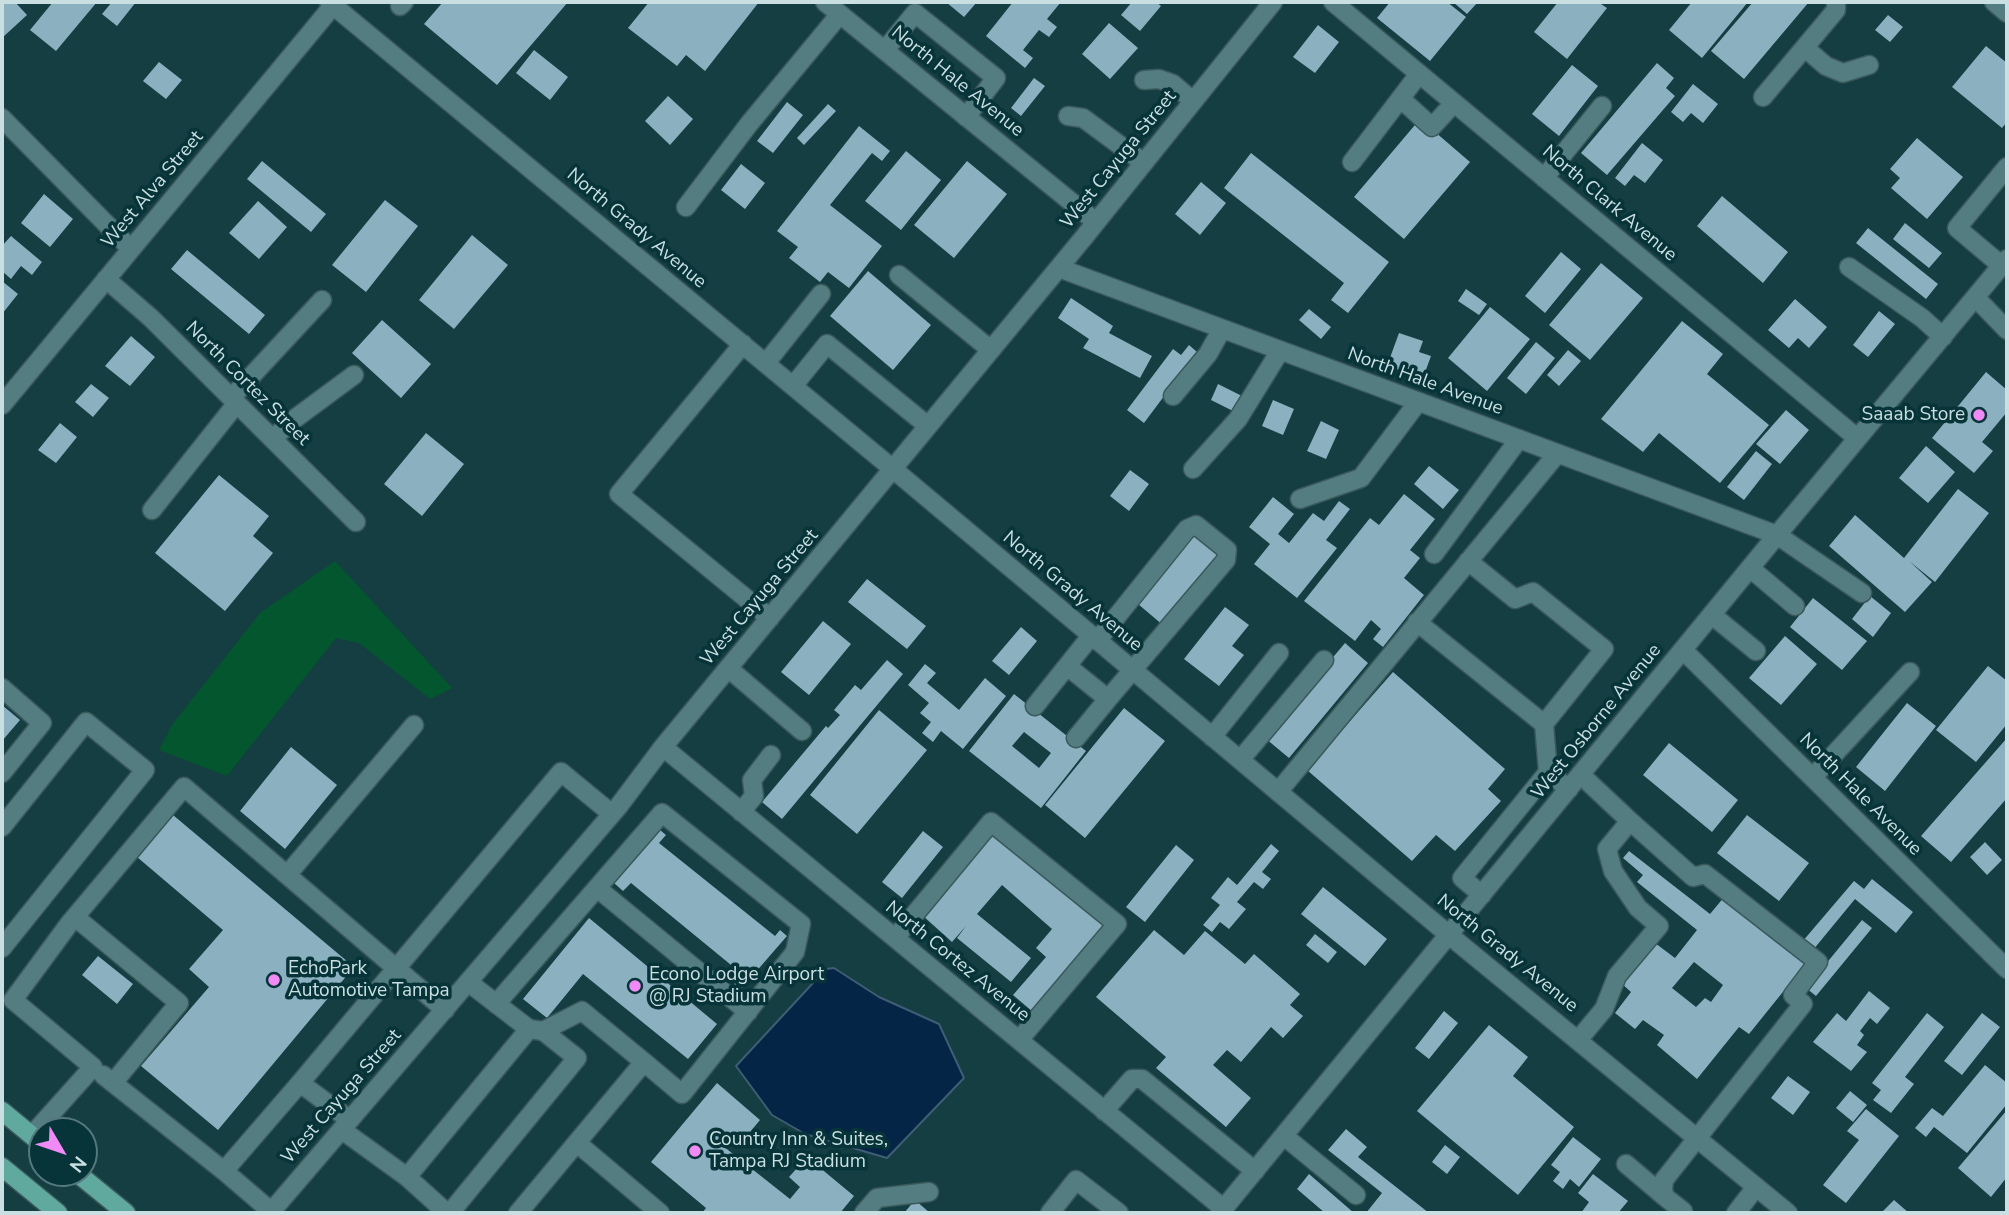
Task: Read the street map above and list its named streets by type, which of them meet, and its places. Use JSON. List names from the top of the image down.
{
  "streets": {
    "street": [
      "North Hale Avenue",
      "West Cayuga Street",
      "West Alva Street",
      "North Clark Avenue",
      "North Grady Avenue",
      "North Cortez Street",
      "West Osborne Avenue",
      "North Cortez Avenue"
    ]
  },
  "crossings": [
    ["North Hale Avenue", "West Cayuga Street"],
    ["North Hale Avenue", "West Osborne Avenue"],
    ["West Cayuga Street", "North Grady Avenue"],
    ["West Cayuga Street", "North Cortez Avenue"],
    ["West Alva Street", "North Grady Avenue"],
    ["West Alva Street", "North Cortez Street"],
    ["North Clark Avenue", "West Osborne Avenue"],
    ["North Grady Avenue", "West Osborne Avenue"],
    ["West Osborne Avenue", "North Cortez Avenue"]
  ],
  "places": [
    "Saaab Store",
    "EchoPark Automotive Tampa",
    "Econo Lodge Airport @ RJ Stadium",
    "Country Inn & Suites, Tampa RJ Stadium"
  ],
  "north": "bottom right"
}
